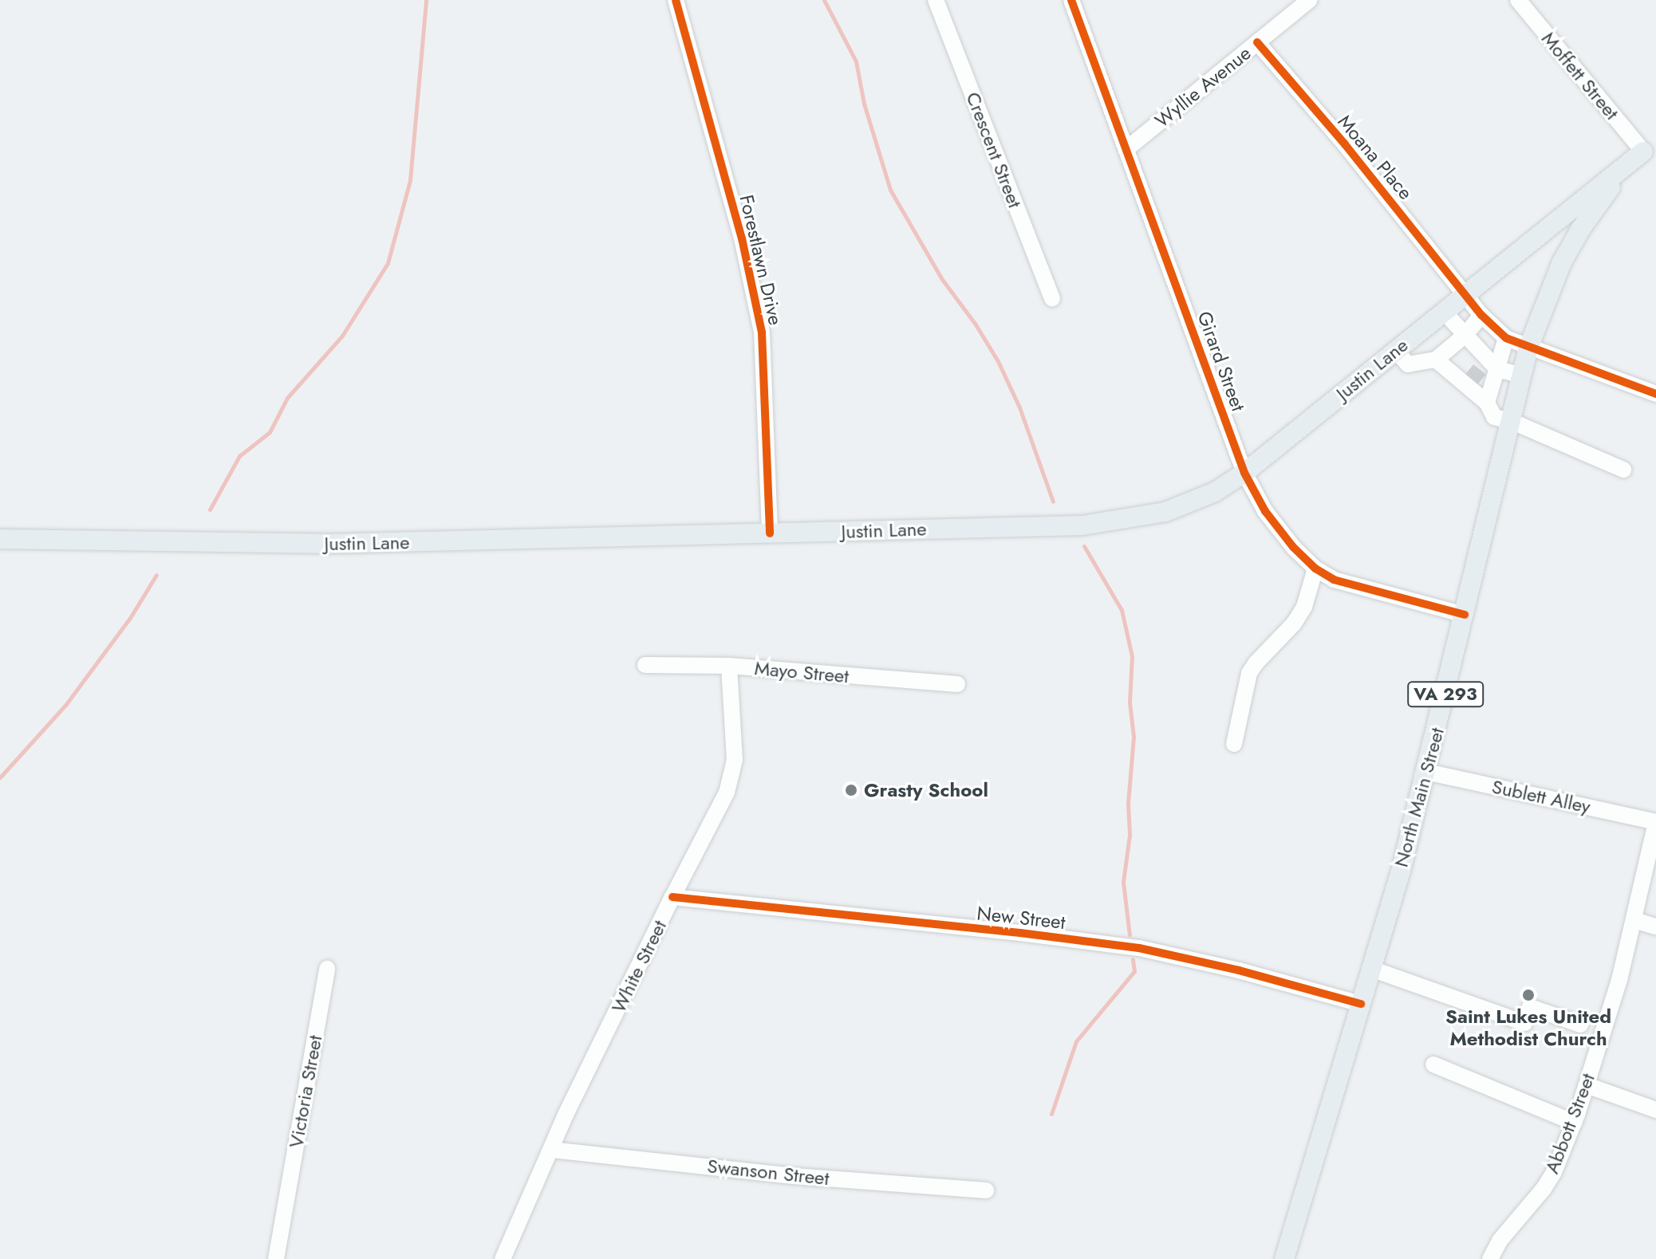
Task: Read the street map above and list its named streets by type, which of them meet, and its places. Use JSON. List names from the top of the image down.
{
  "streets": {
    "main road": ["Justin Lane", "VA 293", "North Main Street"],
    "street": [
      "Moffett Street",
      "Wyllie Avenue",
      "Crescent Street",
      "Moana Place",
      "Forestlawn Drive",
      "Girard Street",
      "Mayo Street",
      "Sublett Alley",
      "New Street",
      "White Street",
      "Victoria Street",
      "Abbott Street",
      "Swanson Street"
    ]
  },
  "crossings": [
    ["Moffett Street", "Justin Lane"],
    ["Moffett Street", "North Main Street"],
    ["Wyllie Avenue", "Moana Place"],
    ["Wyllie Avenue", "Girard Street"],
    ["Moana Place", "Justin Lane"],
    ["Moana Place", "North Main Street"],
    ["Forestlawn Drive", "Justin Lane"],
    ["Girard Street", "Justin Lane"],
    ["Girard Street", "North Main Street"],
    ["Justin Lane", "North Main Street"],
    ["Mayo Street", "White Street"],
    ["Sublett Alley", "North Main Street"],
    ["Sublett Alley", "Abbott Street"],
    ["North Main Street", "New Street"],
    ["New Street", "White Street"],
    ["White Street", "Swanson Street"]
  ],
  "places": ["Grasty School", "Saint Lukes United Methodist Church"]
}
